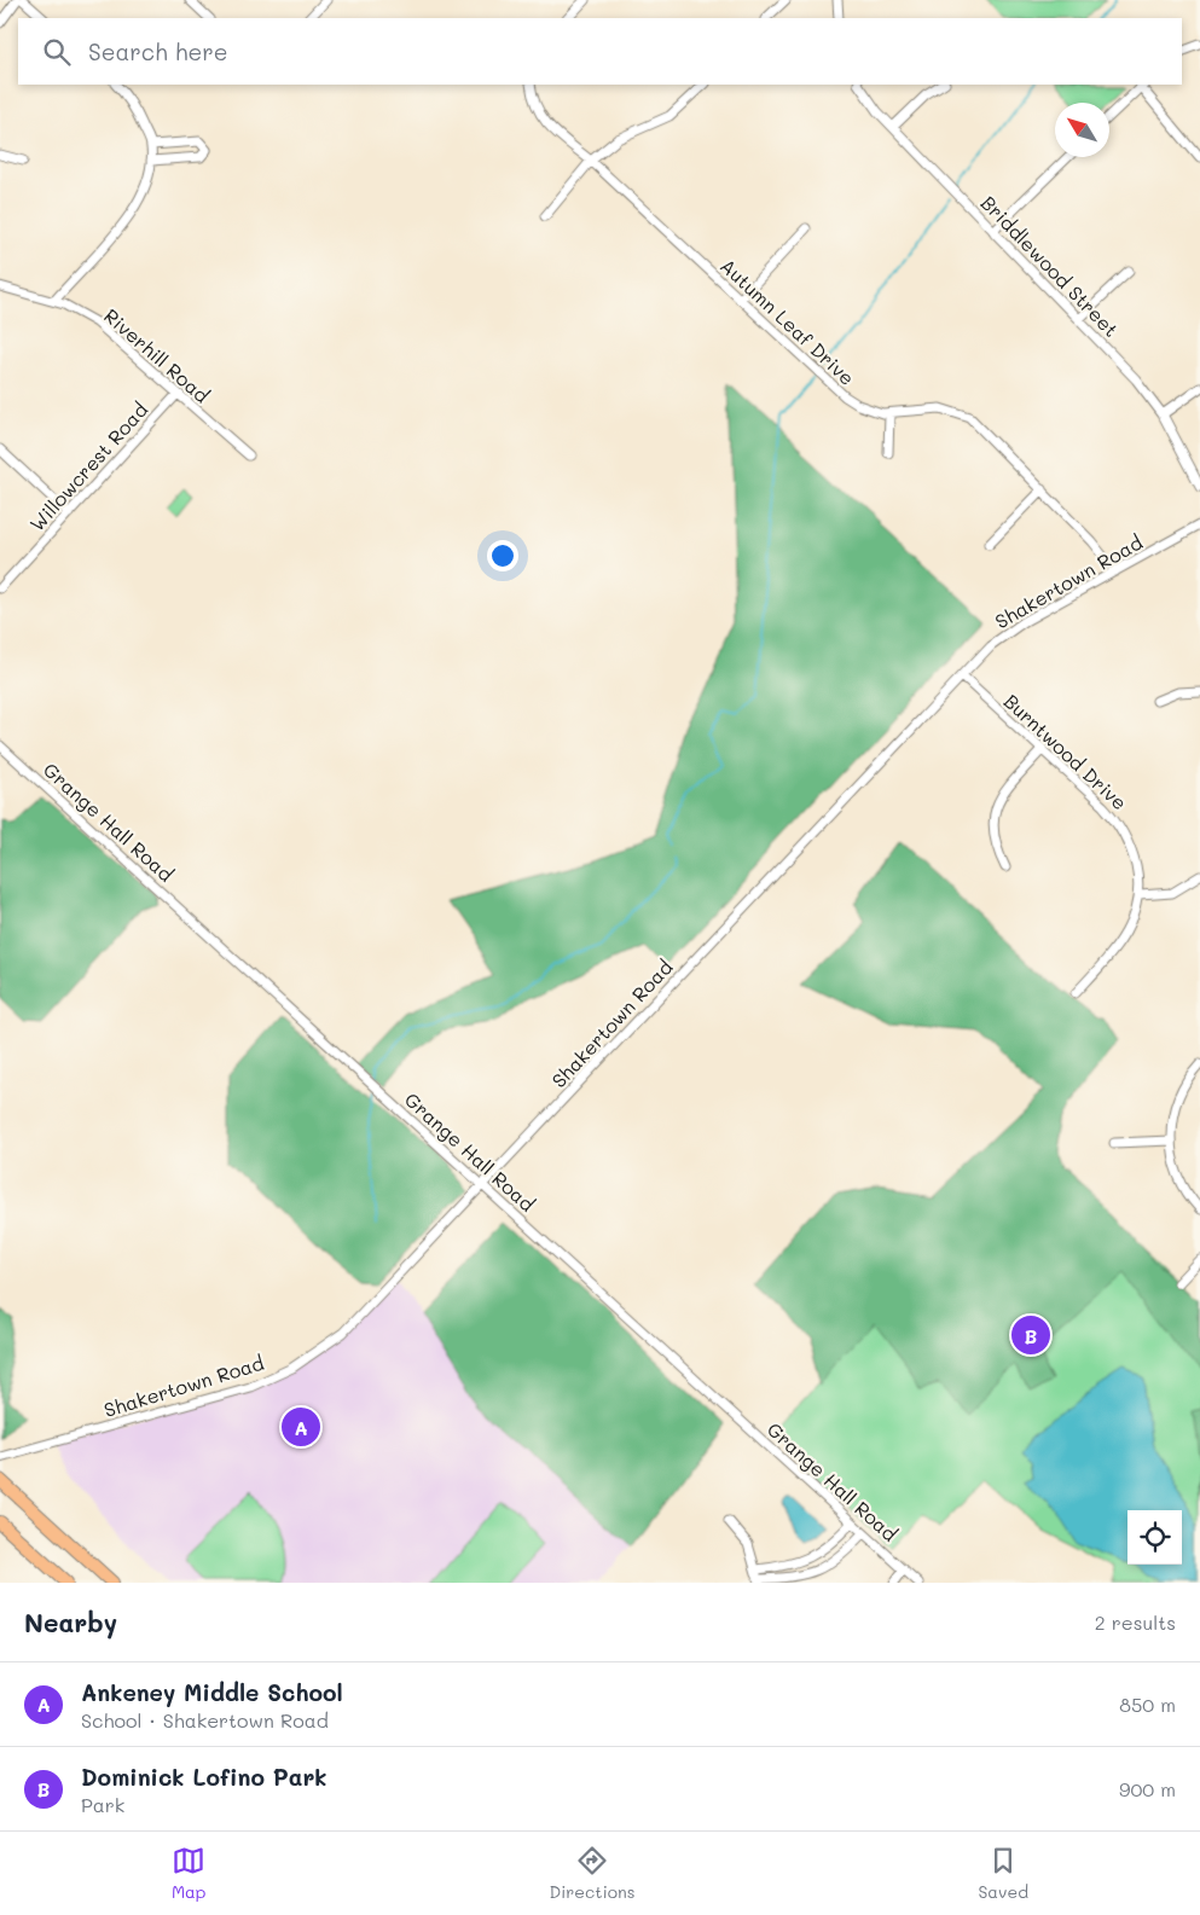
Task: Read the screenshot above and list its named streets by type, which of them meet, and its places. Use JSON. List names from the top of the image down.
{
  "streets": {
    "street": [
      "Briddlewood Street",
      "Autumn Leaf Drive",
      "Riverhill Road",
      "Willowcrest Road",
      "Shakertown Road",
      "Burntwood Drive",
      "Grange Hall Road"
    ]
  },
  "crossings": [
    ["Autumn Leaf Drive", "Shakertown Road"],
    ["Riverhill Road", "Willowcrest Road"],
    ["Shakertown Road", "Burntwood Drive"],
    ["Shakertown Road", "Grange Hall Road"]
  ],
  "north": "top left",
  "page": {
    "search": "Search here",
    "pins": ["B", "A"],
    "heading": ["Nearby", "2 results"],
    "list": [
      {
        "mark": "A",
        "name": "Ankeney Middle School",
        "note": "School · Shakertown Road",
        "value": "850 m"
      },
      {
        "mark": "B",
        "name": "Dominick Lofino Park",
        "note": "Park",
        "value": "900 m"
      }
    ],
    "nav": ["Map", "Directions", "Saved"]
  }
}
